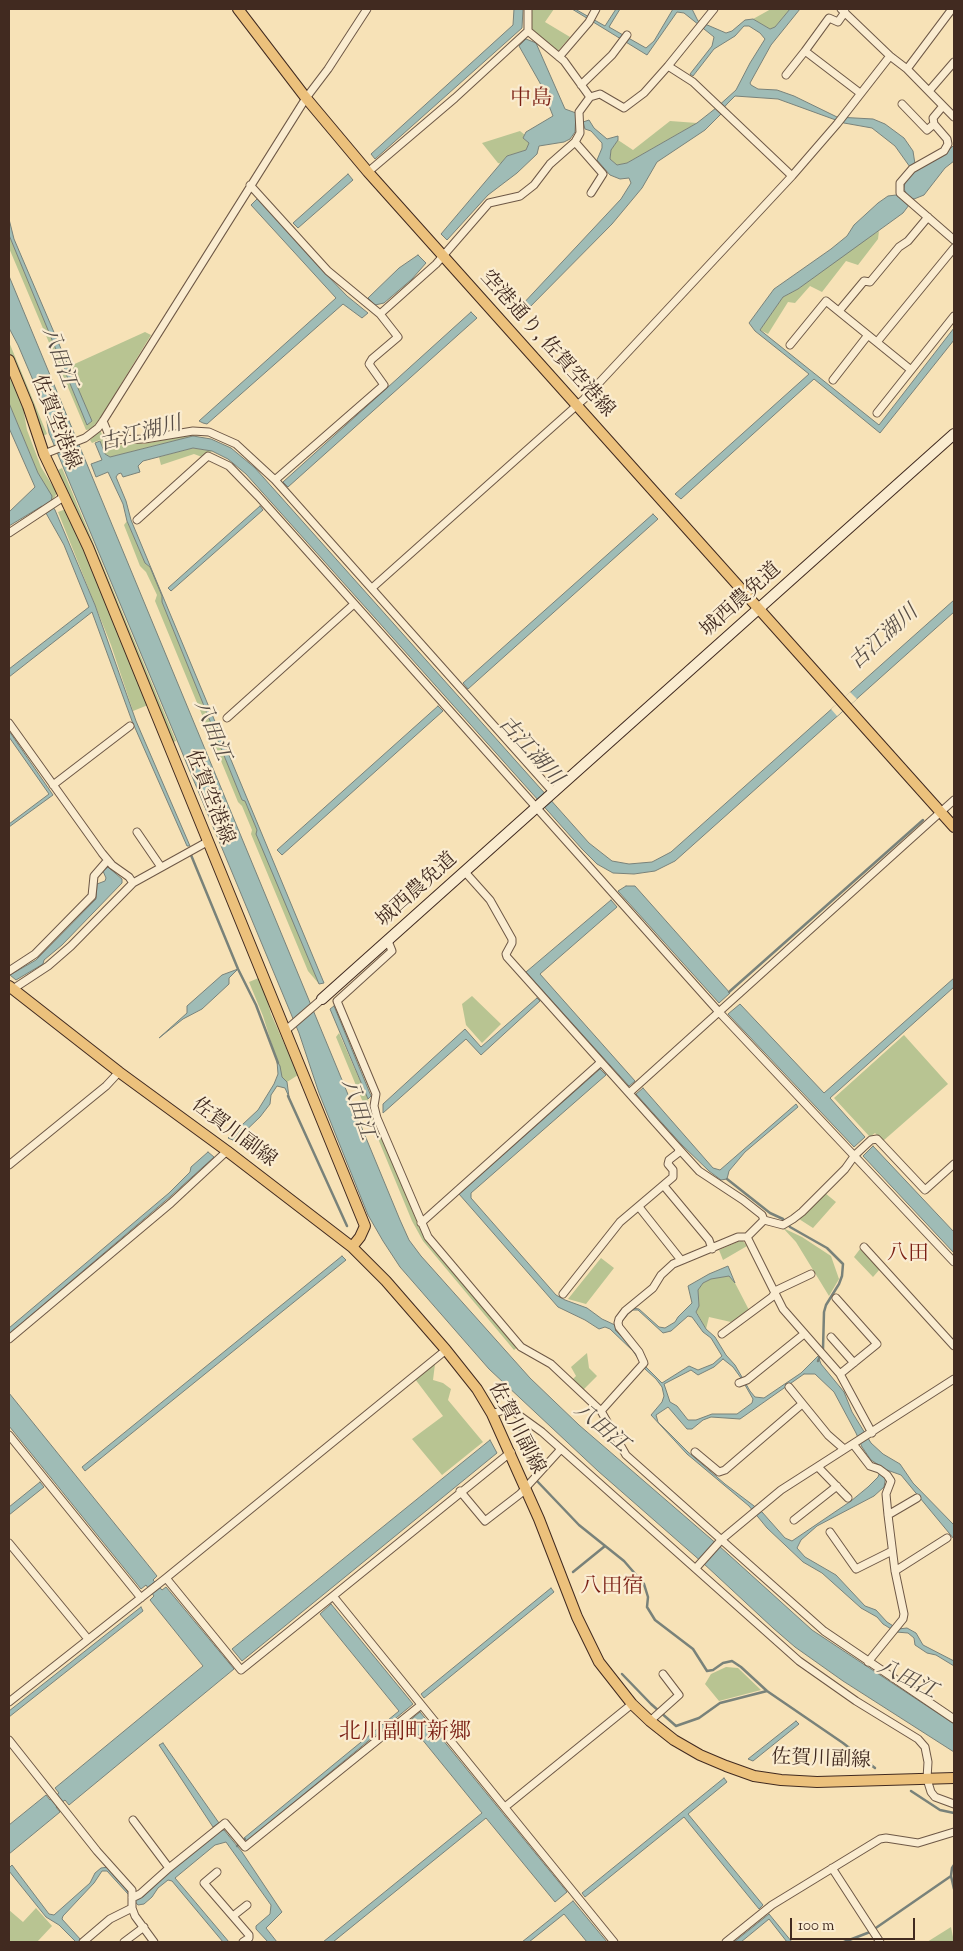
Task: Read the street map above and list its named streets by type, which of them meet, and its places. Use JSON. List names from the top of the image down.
{
  "streets": {
    "main road": ["空港通り, 佐賀空港線", "佐賀空港線", "佐賀川副線"],
    "street": ["城西農免道"]
  },
  "crossings": [
    ["空港通り, 佐賀空港線", "城西農免道"],
    ["佐賀空港線", "佐賀川副線"]
  ],
  "districts": [
    "中島",
    "八田",
    "八田宿",
    "北川副町新郷"
  ],
  "water": ["八田江", "古江湖川"],
  "scale_bar": "100 m"
}
